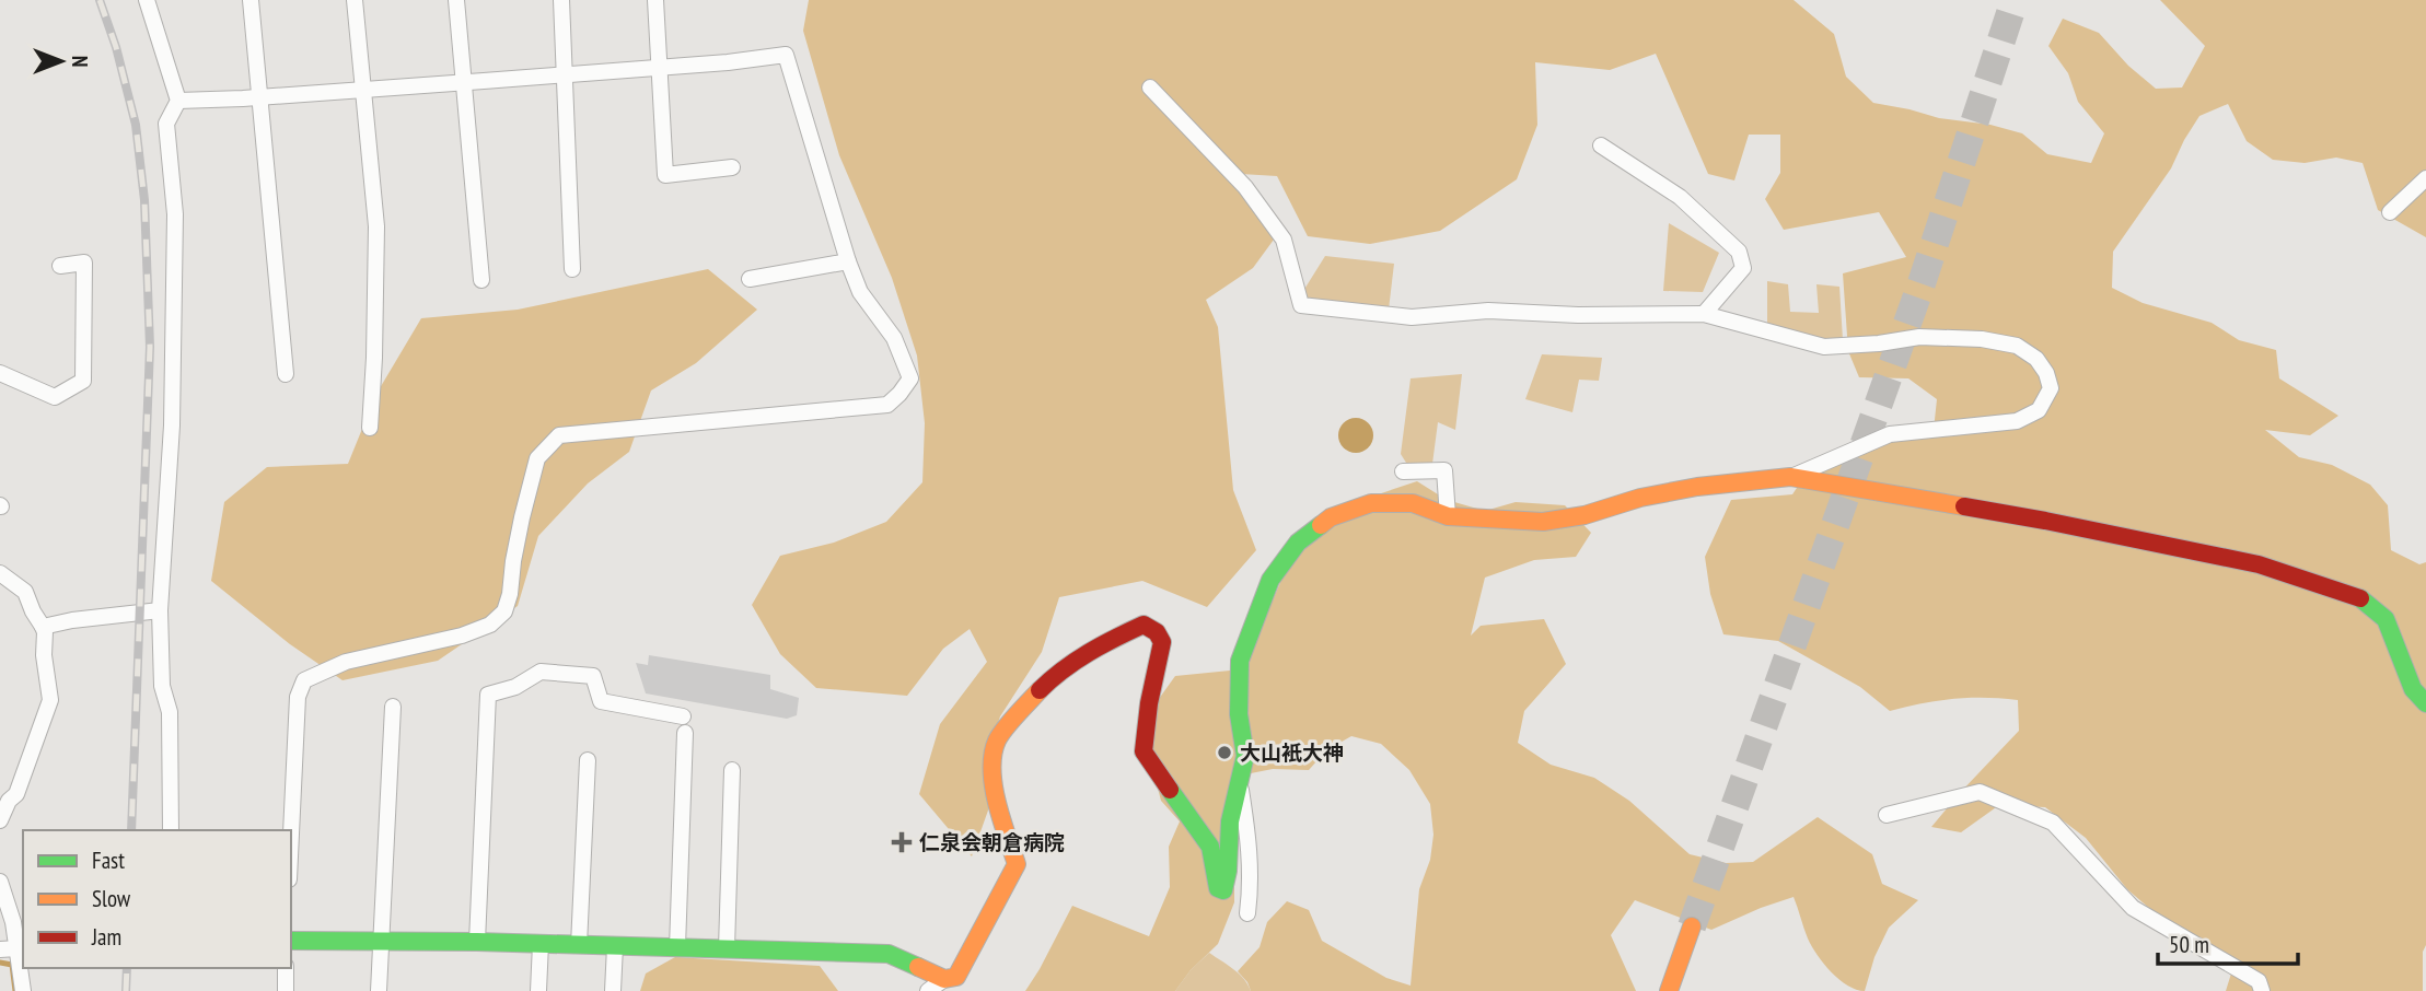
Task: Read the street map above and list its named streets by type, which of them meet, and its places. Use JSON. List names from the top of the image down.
{
  "places": {
    "other": ["大山衹大神"],
    "health": ["仁泉会朝倉病院"]
  },
  "legend": ["Fast", "Slow", "Jam"],
  "scale_bar": "50 m",
  "north": "right"
}
